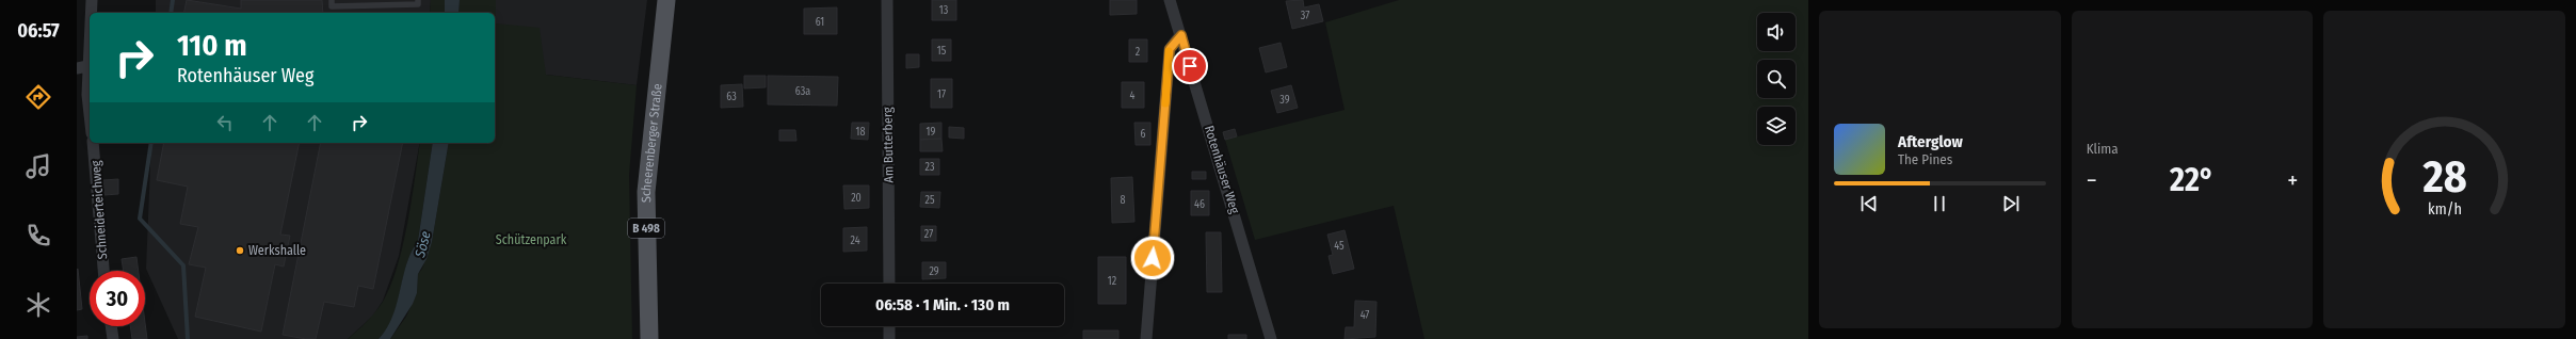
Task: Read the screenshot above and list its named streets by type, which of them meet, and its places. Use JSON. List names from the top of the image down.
{
  "streets": {
    "main road": ["Scheerenberger Straße", "B 498"],
    "street": ["Am Butterberg", "Rotenhäuser Weg", "Schneiderteichweg"]
  },
  "water": ["Söse"],
  "parks": ["Schützenpark"],
  "places": ["Werkshalle"],
  "house_numbers": [
    "13",
    "37",
    "61",
    "15",
    "2",
    "63a",
    "17",
    "4",
    "63",
    "39",
    "18",
    "19",
    "6",
    "23",
    "20",
    "25",
    "8",
    "46",
    "27",
    "24",
    "45",
    "29",
    "12",
    "47"
  ],
  "page": {
    "tabs": "06:57",
    "tile": "Klima",
    "turn": ["110 m", "Rotenhäuser Weg"],
    "song": ["Afterglow", "The Pines"],
    "heat": ["−", "22°", "+"],
    "limit": "30",
    "trip": "06:58 · 1 Min. · 130 m",
    "gauge": ["28", "km/h"]
  }
}
